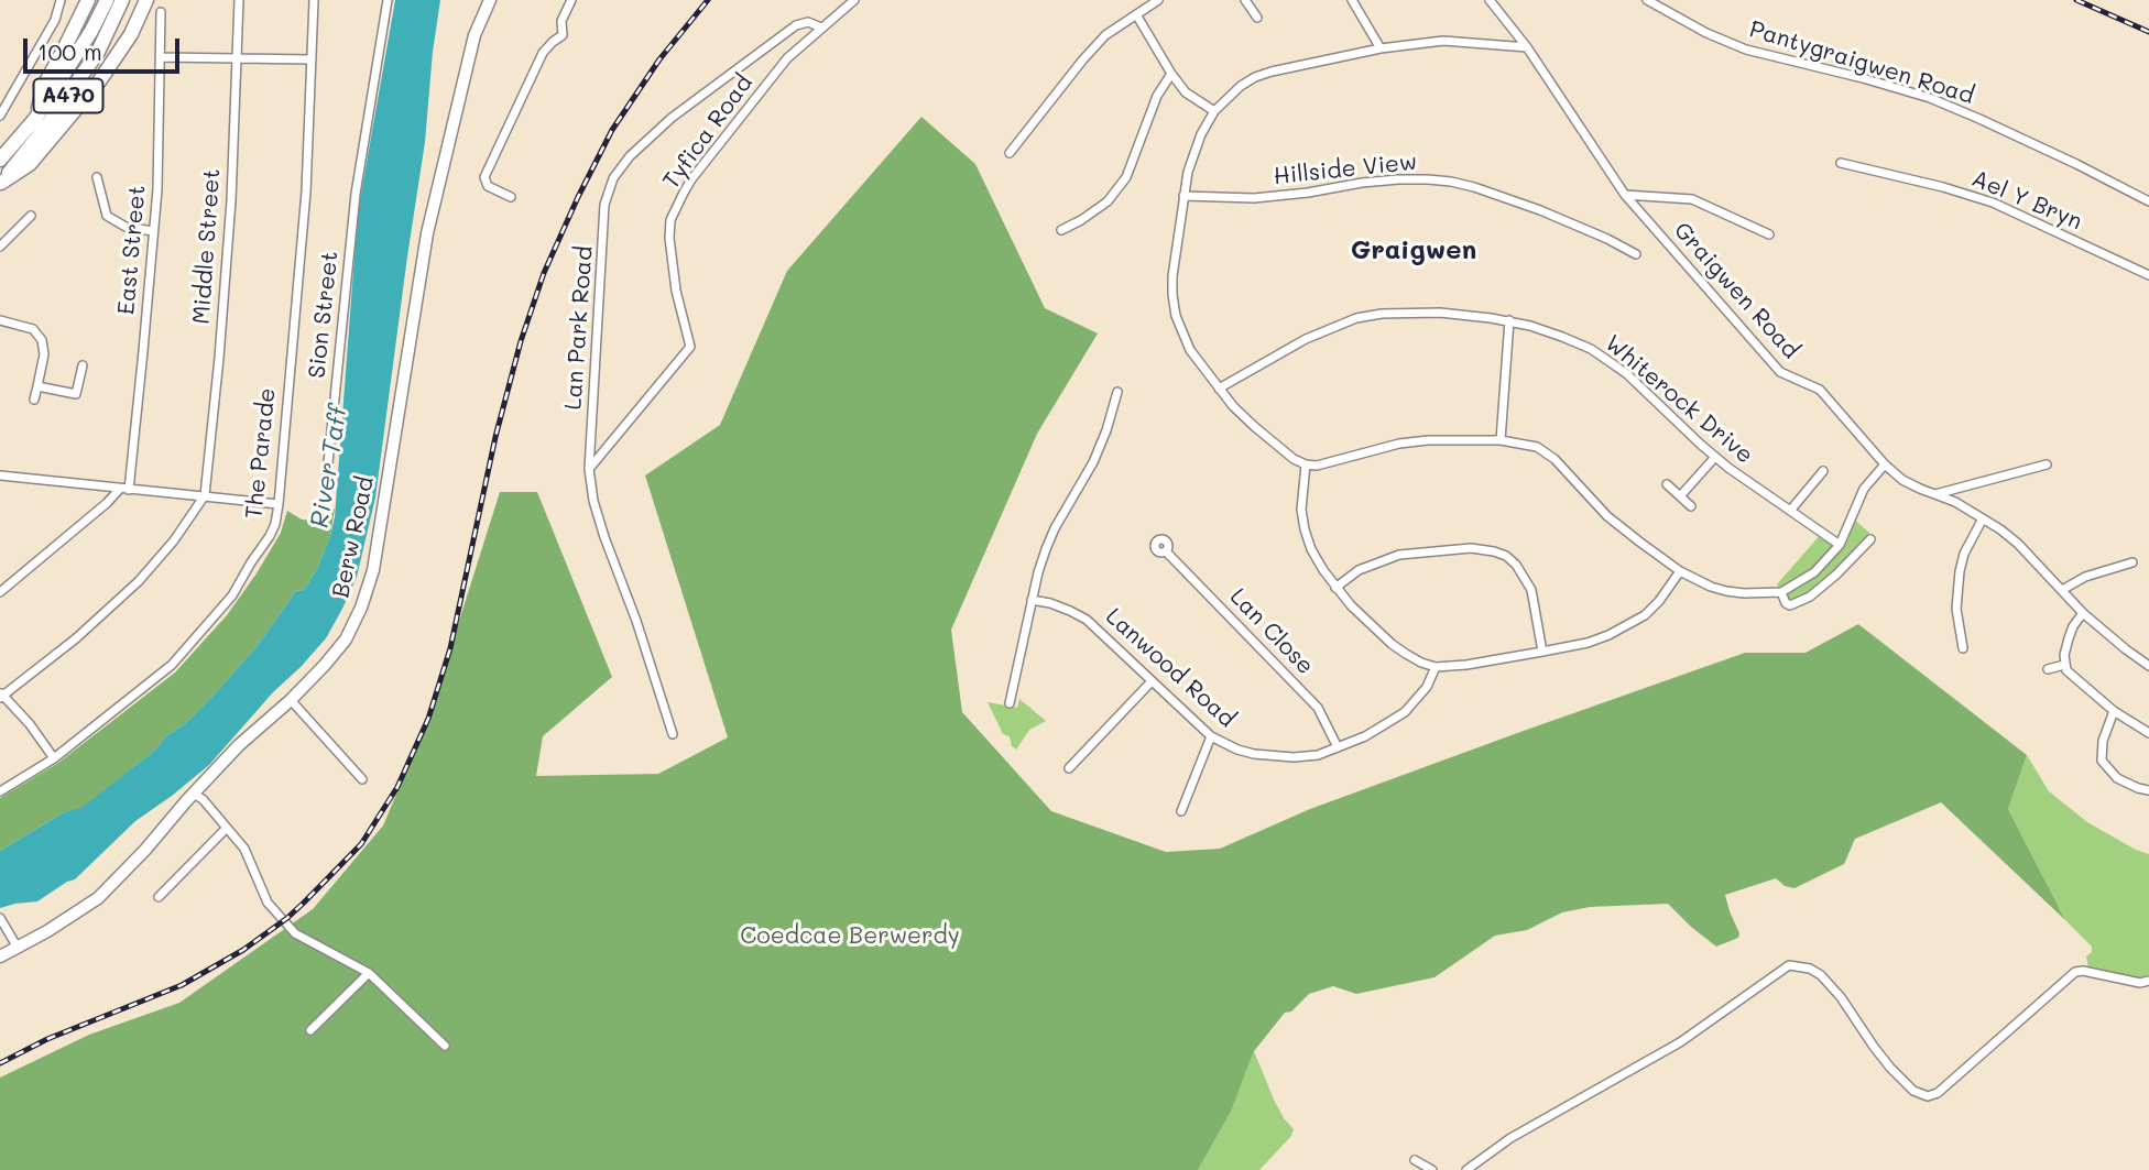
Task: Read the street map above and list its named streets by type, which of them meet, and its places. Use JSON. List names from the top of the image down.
{
  "streets": {
    "highway": ["A470"],
    "main road": ["Berw Road"],
    "street": [
      "Pantygraigwen Road",
      "Tyfica Road",
      "Hillside View",
      "Ael Y Bryn",
      "Middle Street",
      "East Street",
      "Graigwen Road",
      "Sion Street",
      "Lan Park Road",
      "Whiterock Drive",
      "The Parade",
      "Lan Close",
      "Lanwood Road"
    ]
  },
  "crossings": [
    ["Tyfica Road", "Lan Park Road"],
    ["Lan Close", "Lanwood Road"]
  ],
  "districts": ["Graigwen"],
  "water": ["River Taff"],
  "parks": ["Coedcae Berwerdy"],
  "scale_bar": "100 m"
}
